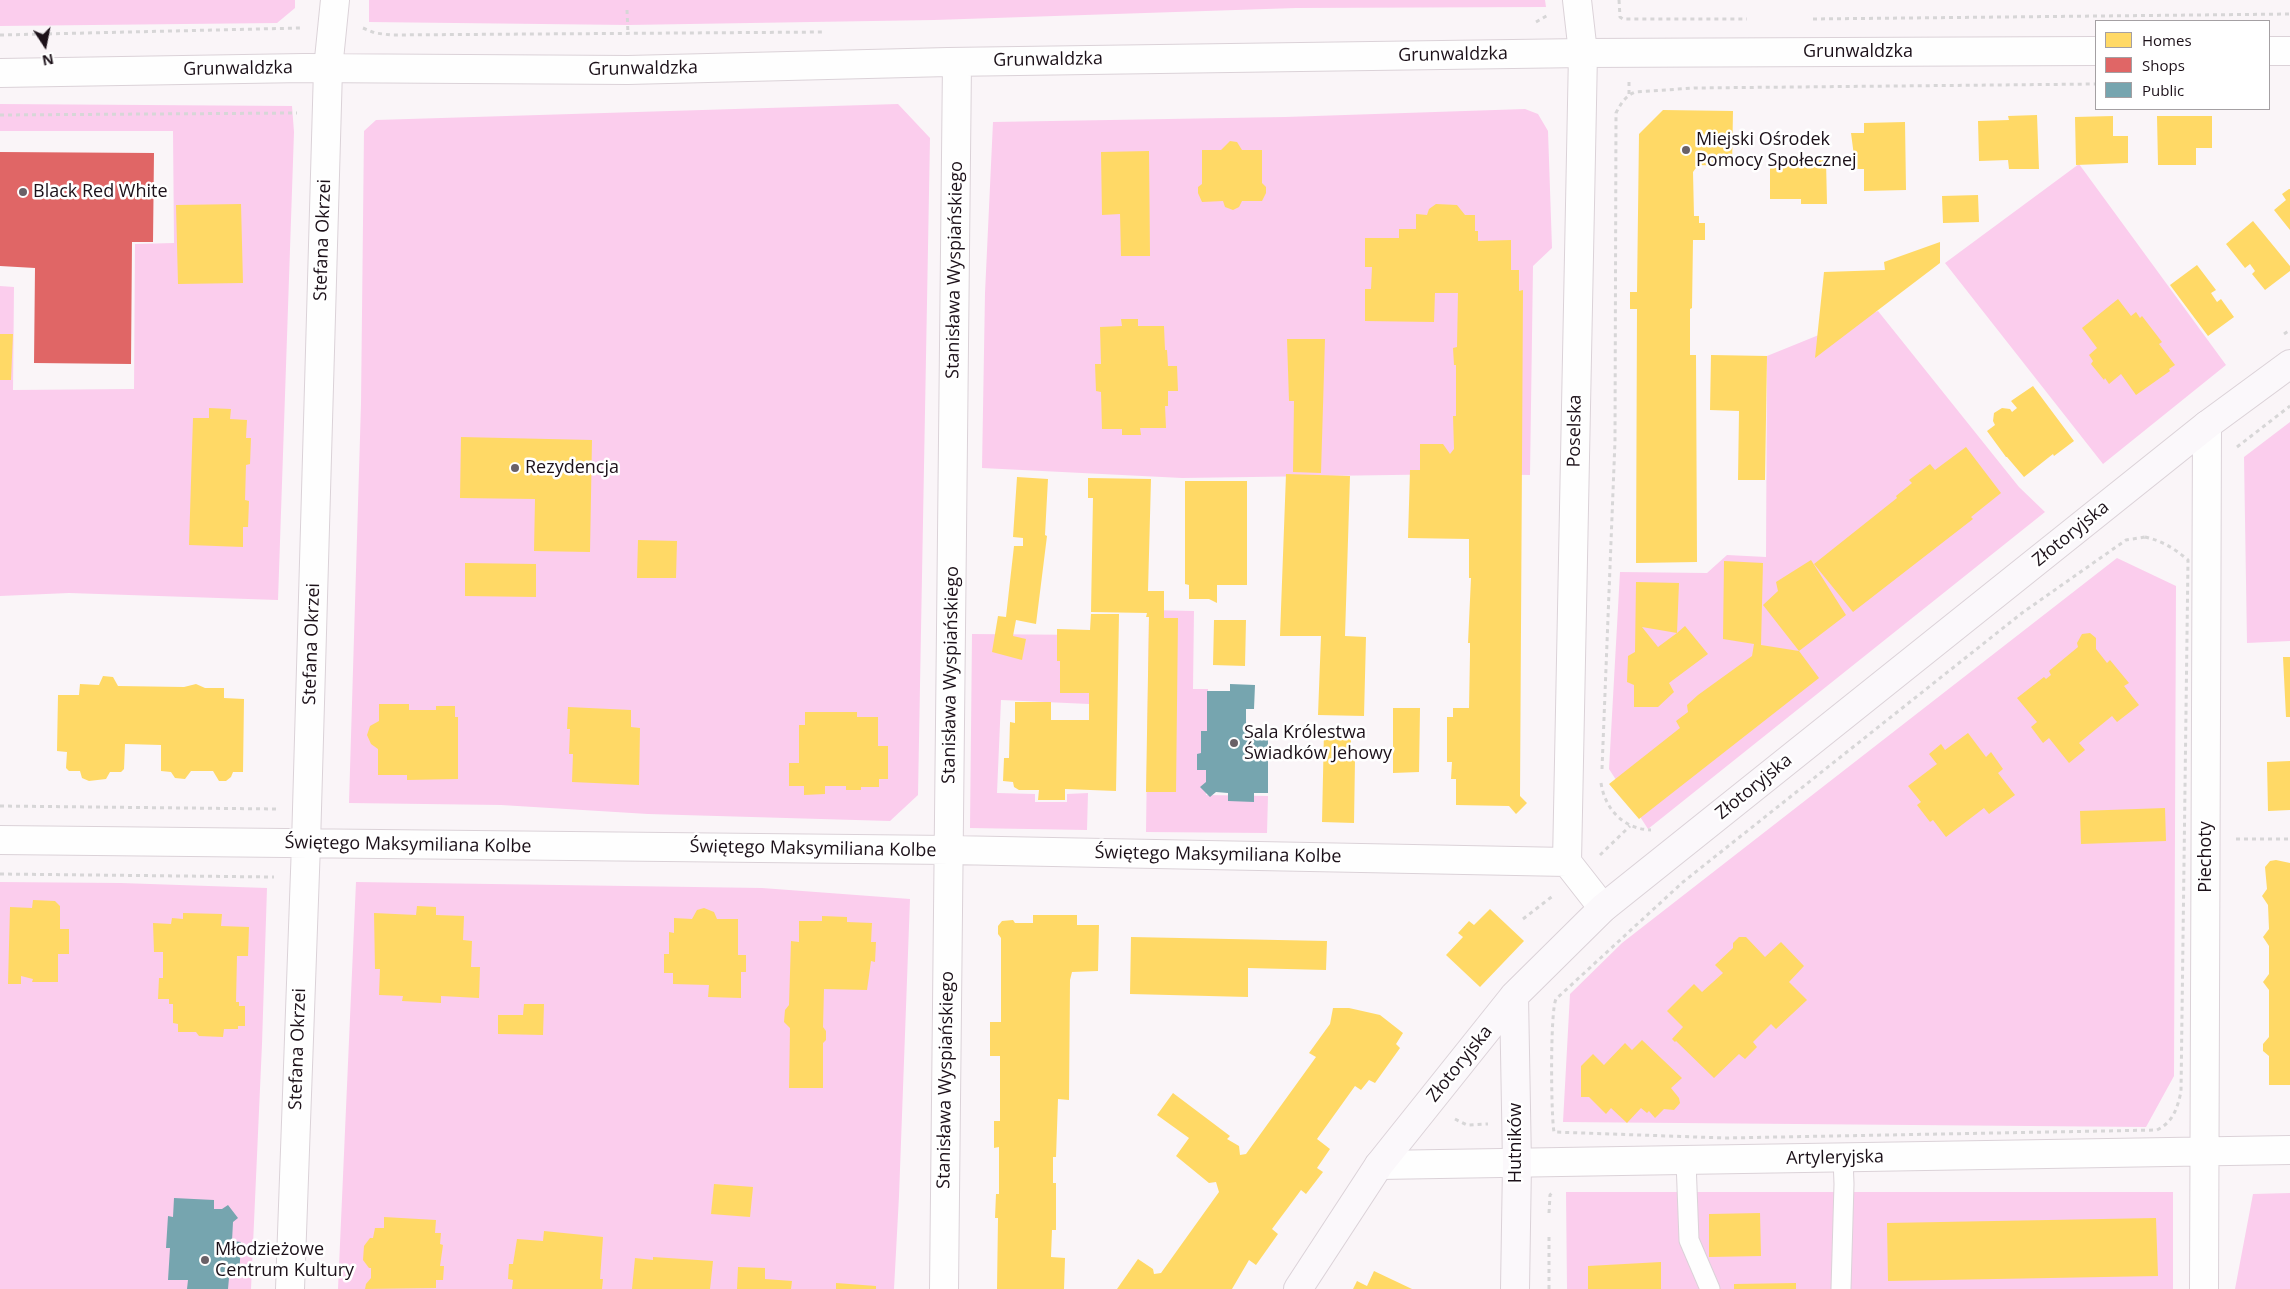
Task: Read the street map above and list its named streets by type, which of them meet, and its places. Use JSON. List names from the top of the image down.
{
  "streets": {
    "street": [
      "Grunwaldzka",
      "Stefana Okrzei",
      "Stanisława Wyspiańskiego",
      "Poselska",
      "Złotoryjska",
      "Świętego Maksymiliana Kolbe",
      "Piechoty",
      "Hutników",
      "Artyleryjska"
    ]
  },
  "crossings": [
    ["Grunwaldzka", "Stefana Okrzei"],
    ["Grunwaldzka", "Stanisława Wyspiańskiego"],
    ["Grunwaldzka", "Poselska"],
    ["Stefana Okrzei", "Świętego Maksymiliana Kolbe"],
    ["Stanisława Wyspiańskiego", "Świętego Maksymiliana Kolbe"],
    ["Poselska", "Świętego Maksymiliana Kolbe"],
    ["Złotoryjska", "Piechoty"],
    ["Złotoryjska", "Hutników"],
    ["Złotoryjska", "Artyleryjska"],
    ["Piechoty", "Artyleryjska"],
    ["Hutników", "Artyleryjska"]
  ],
  "places": [
    "Miejski Ośrodek Pomocy Społecznej",
    "Black Red White",
    "Rezydencja",
    "Sala Królestwa Świadków Jehowy",
    "Młodzieżowe Centrum Kultury"
  ],
  "legend": ["Homes", "Shops", "Public"],
  "north": "bottom"
}
